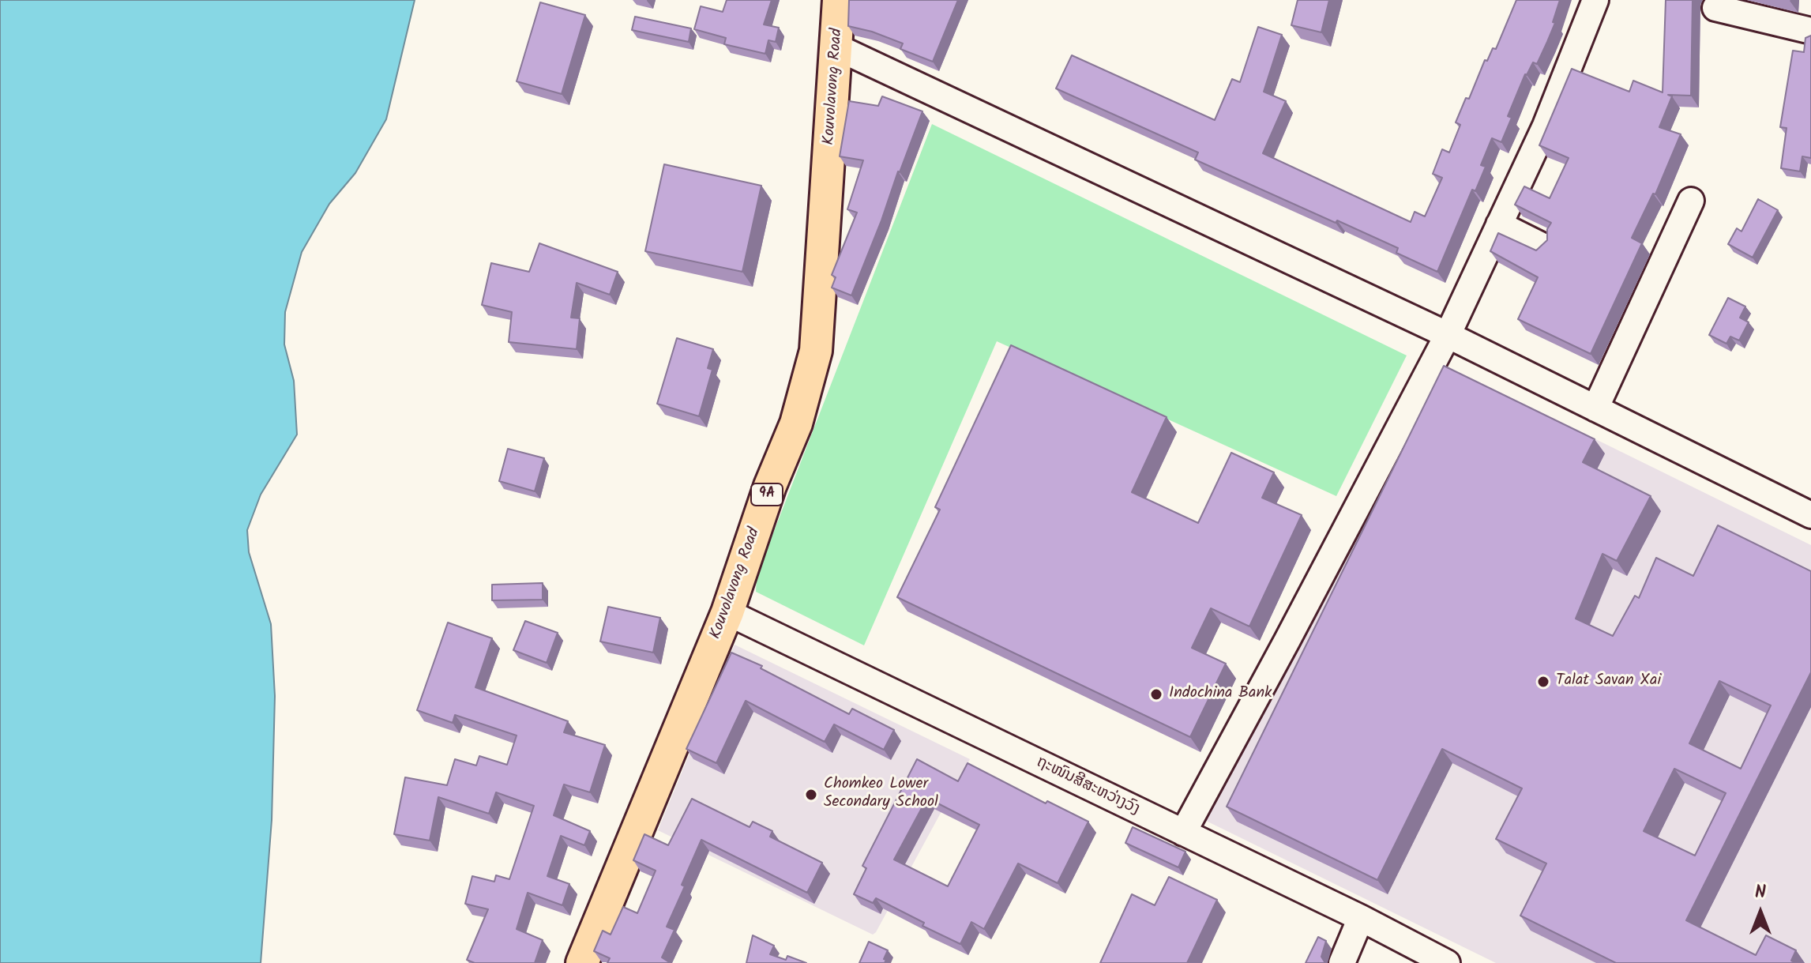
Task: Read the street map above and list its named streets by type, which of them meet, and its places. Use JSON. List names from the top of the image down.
{
  "streets": {
    "main road": ["Kouvolavong Road", "9A"],
    "street": ["ຖະໜົນສີສະຫວ່າງວົງ"]
  },
  "crossings": [
    ["Kouvolavong Road", "ຖະໜົນສີສະຫວ່າງວົງ"]
  ],
  "places": ["Talat Savan Xai", "Indochina Bank", "Chomkeo Lower Secondary School"],
  "north": "top"
}
